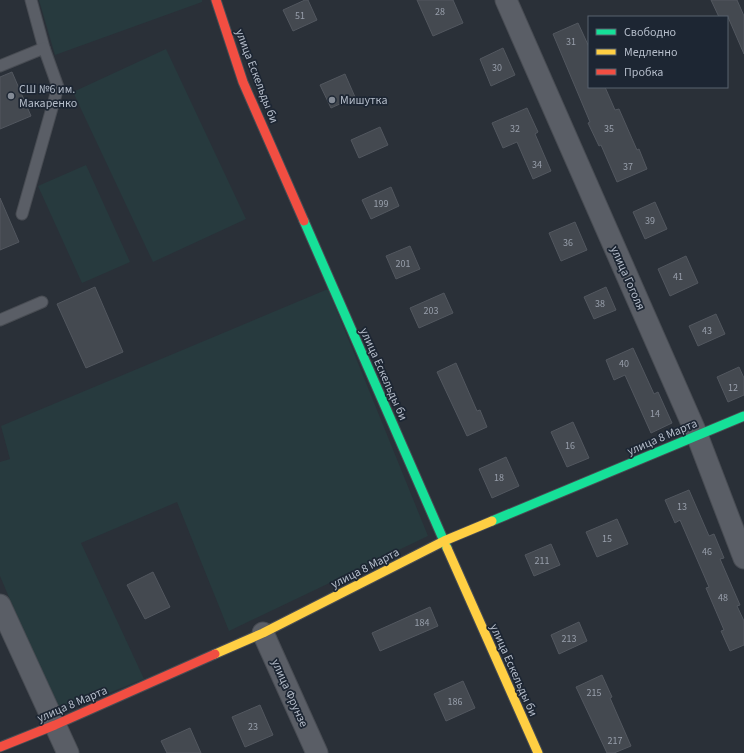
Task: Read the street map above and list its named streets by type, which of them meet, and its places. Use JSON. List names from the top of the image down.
{
  "streets": {
    "street": [
      "улица Ескельды би",
      "улица Гоголя",
      "улица 8 Марта",
      "улица Фрунзе"
    ]
  },
  "crossings": [
    ["улица Ескельды би", "улица 8 Марта"],
    ["улица Гоголя", "улица 8 Марта"],
    ["улица 8 Марта", "улица Фрунзе"]
  ],
  "places": ["СШ №6 им. Макаренко", "Мишутка"],
  "house_numbers": [
    "28",
    "51",
    "31",
    "30",
    "32",
    "35",
    "34",
    "37",
    "199",
    "39",
    "36",
    "201",
    "41",
    "38",
    "203",
    "43",
    "40",
    "12",
    "14",
    "16",
    "18",
    "13",
    "15",
    "46",
    "211",
    "48",
    "184",
    "213",
    "215",
    "186",
    "23",
    "217"
  ],
  "legend": ["Свободно", "Медленно", "Пробка"]
}
